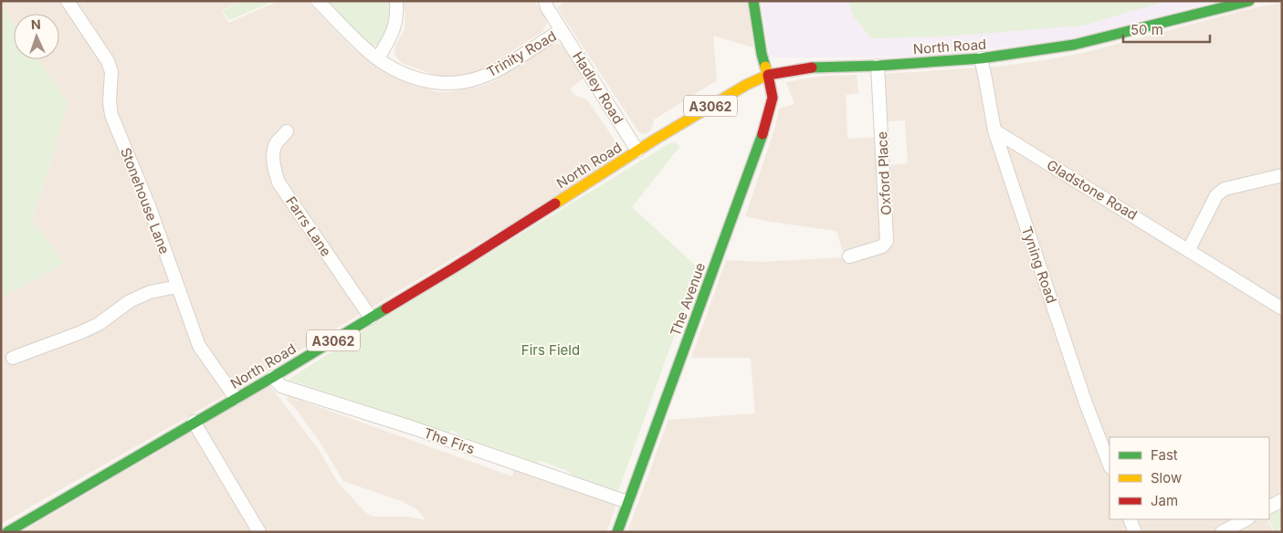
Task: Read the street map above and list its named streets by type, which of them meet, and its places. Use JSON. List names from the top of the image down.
{
  "streets": {
    "street": [
      "North Road",
      "Trinity Road",
      "Hadley Road",
      "A3062",
      "Oxford Place",
      "Gladstone Road",
      "Stonehouse Lane",
      "Farrs Lane",
      "Tyning Road",
      "The Avenue",
      "The Firs"
    ]
  },
  "crossings": [
    ["North Road", "Hadley Road"],
    ["North Road", "Oxford Place"],
    ["North Road", "Stonehouse Lane"],
    ["North Road", "Farrs Lane"],
    ["North Road", "Tyning Road"],
    ["North Road", "The Avenue"],
    ["North Road", "The Firs"],
    ["Trinity Road", "Hadley Road"],
    ["Gladstone Road", "Tyning Road"],
    ["The Avenue", "The Firs"]
  ],
  "parks": ["Firs Field"],
  "legend": ["Fast", "Slow", "Jam"],
  "scale_bar": "50 m",
  "north": "top"
}
